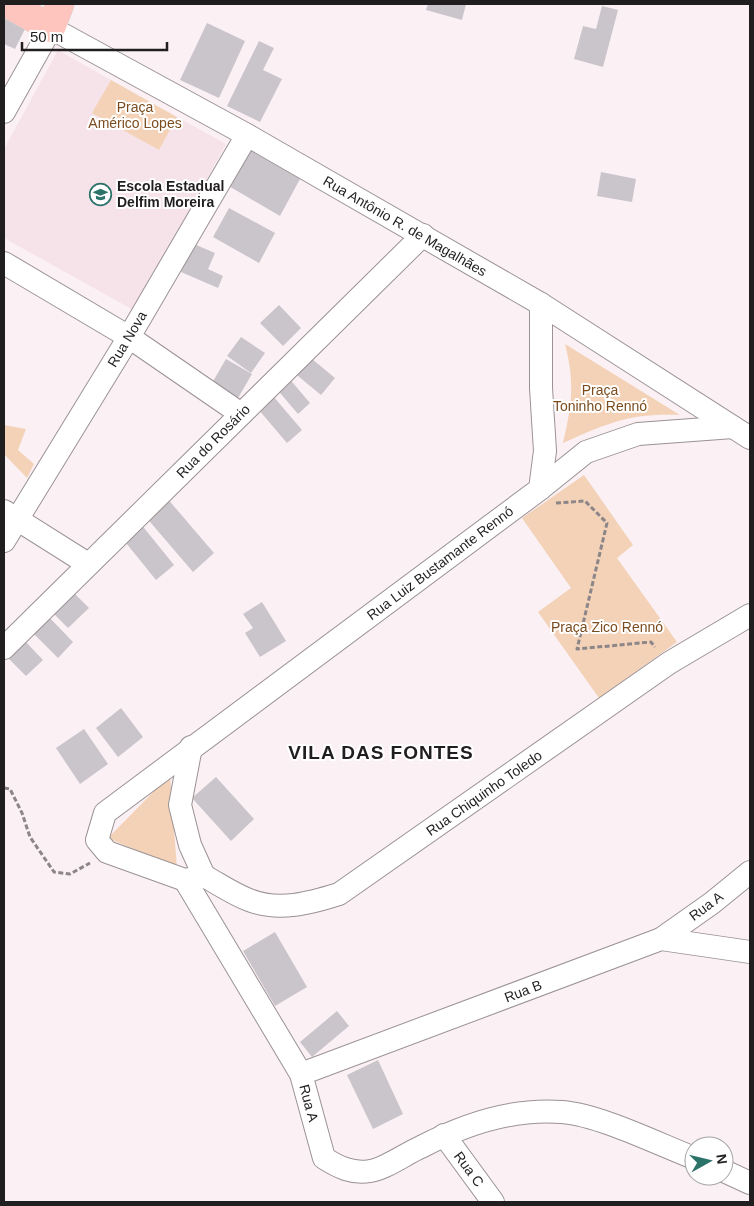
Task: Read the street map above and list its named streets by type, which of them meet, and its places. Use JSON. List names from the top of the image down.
{
  "streets": {
    "street": [
      "Rua Antônio R. de Magalhães",
      "Rua Nova",
      "Rua do Rosário",
      "Rua Luiz Bustamante Rennó",
      "Rua Chiquinho Toledo",
      "Rua A",
      "Rua B",
      "Rua C"
    ]
  },
  "crossings": [
    ["Rua Antônio R. de Magalhães", "Rua Nova"],
    ["Rua Antônio R. de Magalhães", "Rua do Rosário"],
    ["Rua Luiz Bustamante Rennó", "Rua Chiquinho Toledo"],
    ["Rua Luiz Bustamante Rennó", "Rua A"],
    ["Rua Chiquinho Toledo", "Rua A"],
    ["Rua A", "Rua B"],
    ["Rua A", "Rua C"]
  ],
  "districts": ["VILA DAS FONTES"],
  "parks": ["Praça Américo Lopes", "Praça Toninho Rennó", "Praça Zico Rennó"],
  "places": {
    "school or university": ["Escola Estadual Delfim Moreira"]
  },
  "scale_bar": "50 m",
  "north": "right"
}
